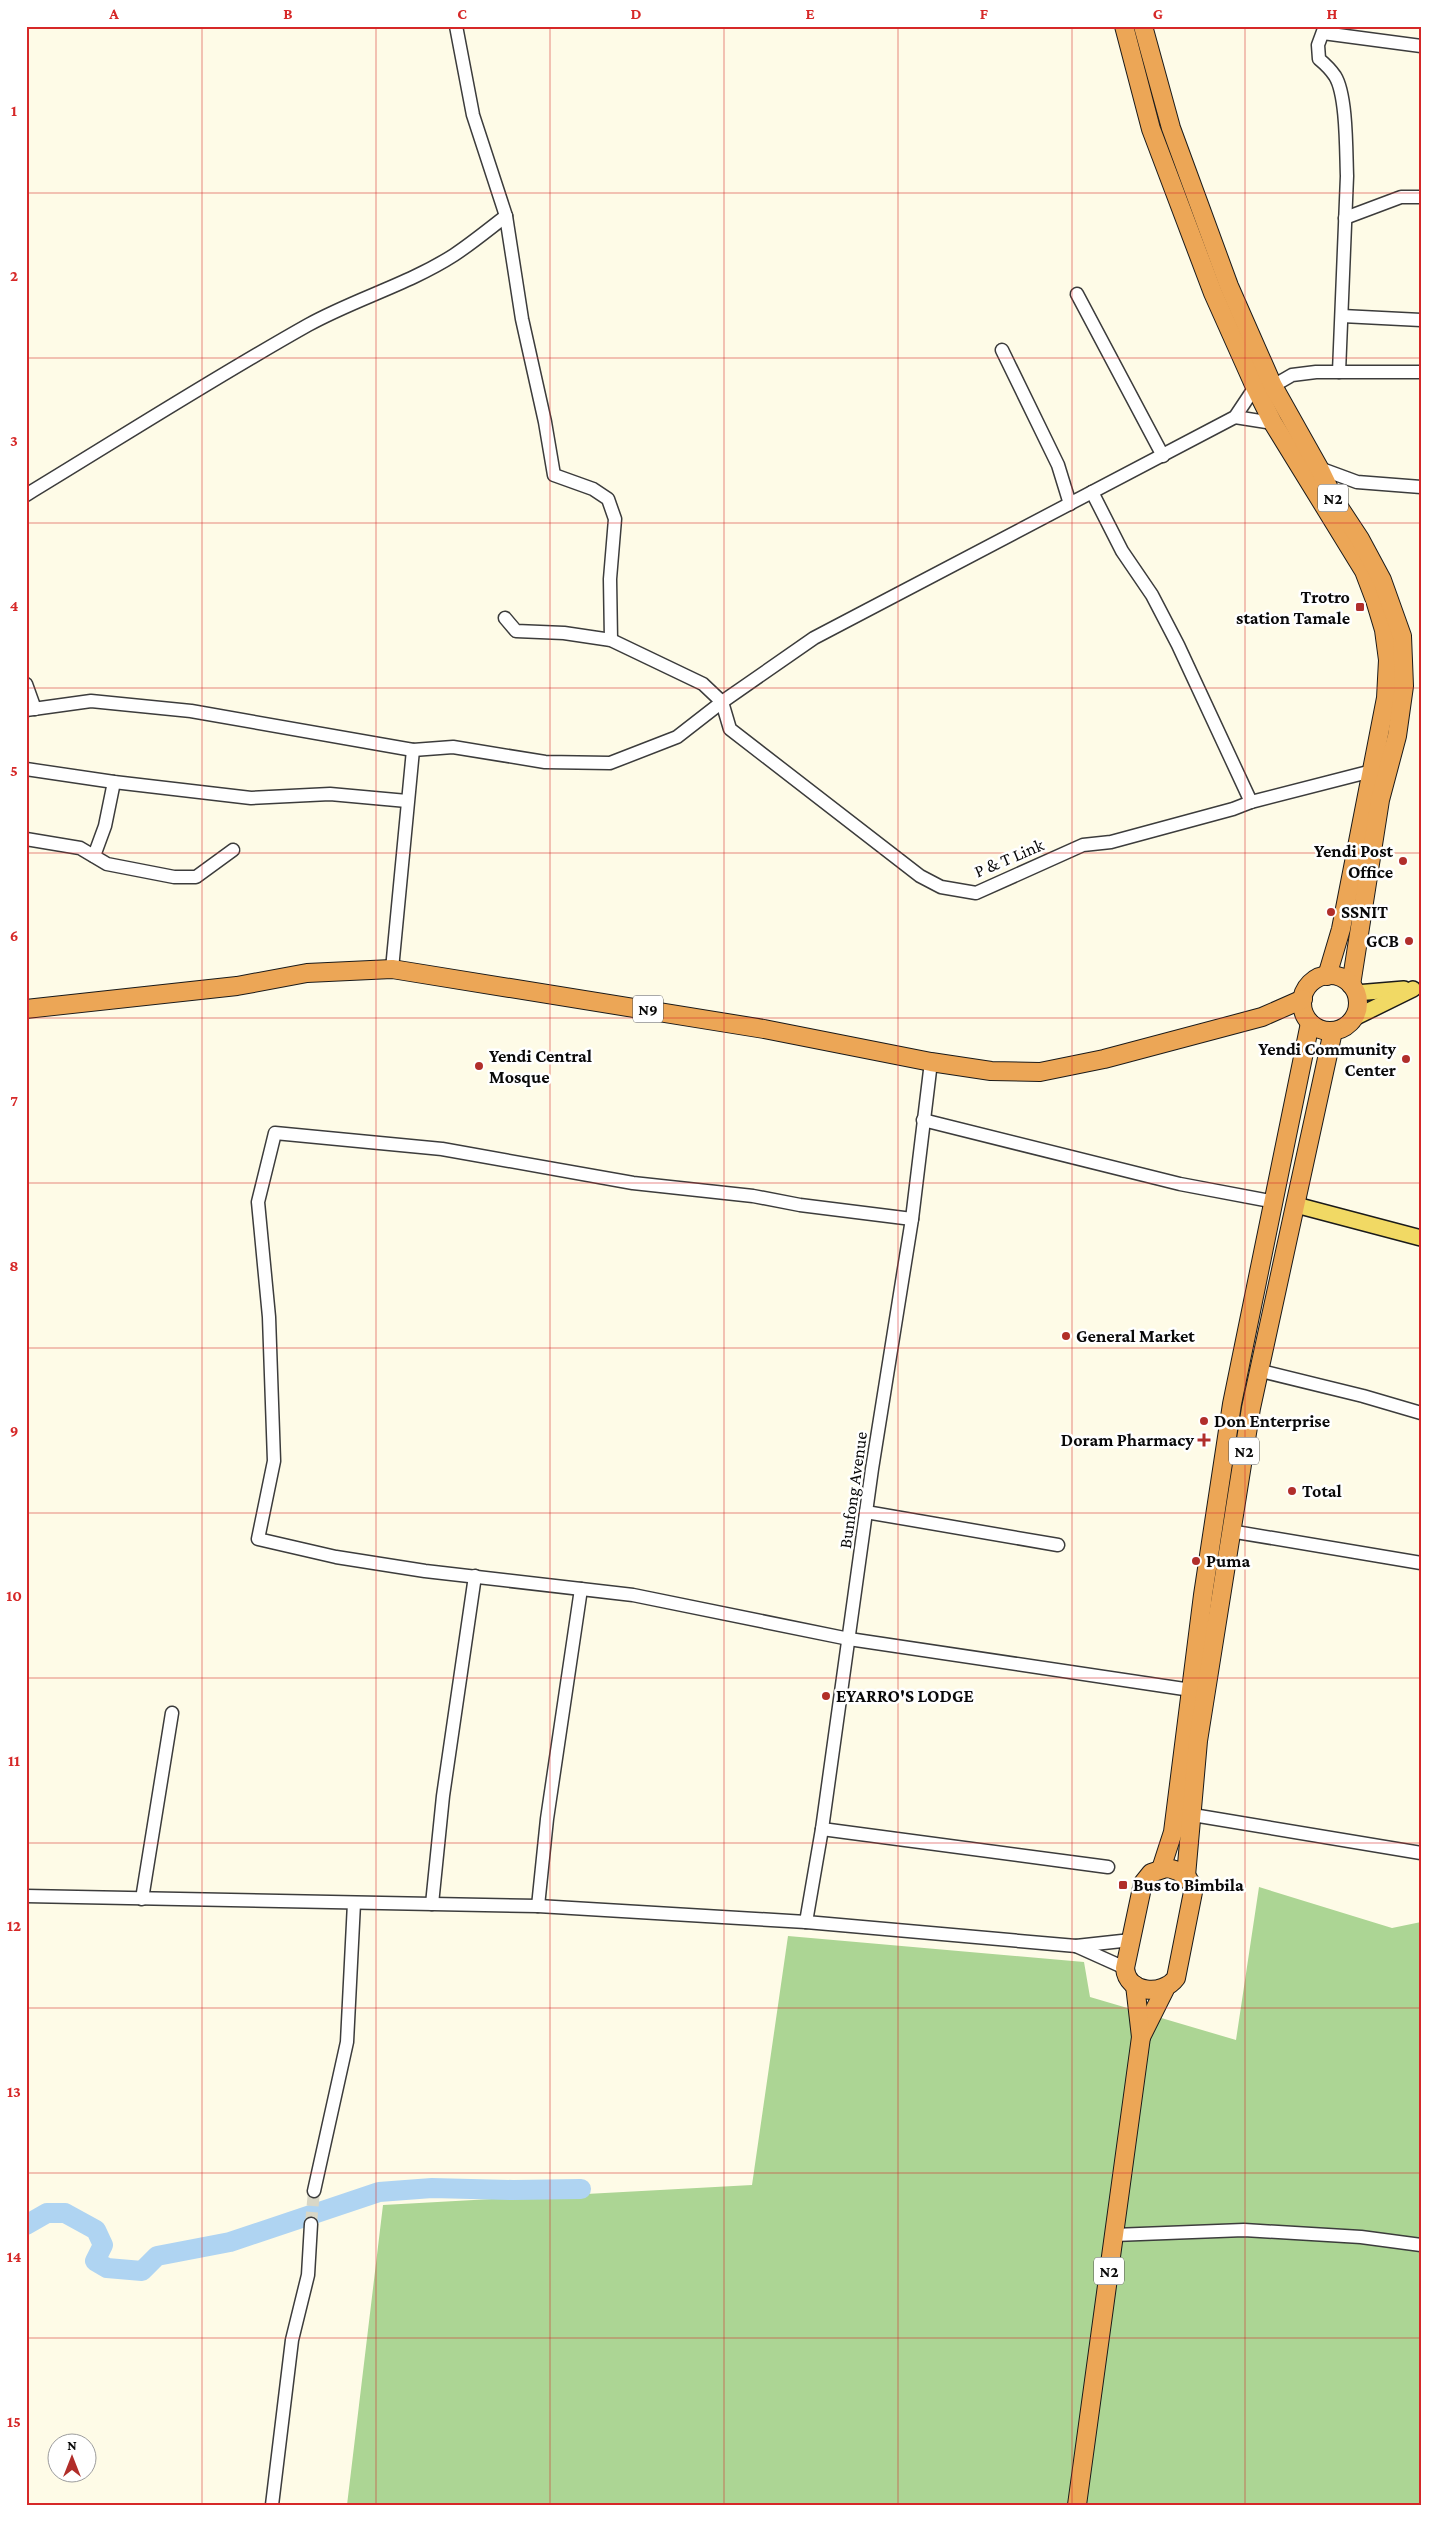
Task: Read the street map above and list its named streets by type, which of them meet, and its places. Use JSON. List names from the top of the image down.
{
  "streets": {
    "highway": ["N2", "N9"],
    "street": ["P & T Link", "Bunfong Avenue"]
  },
  "crossings": [
    ["N2", "P & T Link"],
    ["N2", "N9"],
    ["N9", "Bunfong Avenue"]
  ],
  "places": {
    "transit": ["Trotro station Tamale", "Bus to Bimbila"],
    "other": [
      "Yendi Post Office",
      "SSNIT",
      "GCB",
      "Yendi Community Center",
      "Yendi Central Mosque",
      "General Market",
      "Don Enterprise",
      "Total",
      "Puma",
      "EYARRO'S LODGE"
    ],
    "health": ["Doram Pharmacy"]
  },
  "north": "top",
  "grid": {
    "columns": [
      "A",
      "B",
      "C",
      "D",
      "E",
      "F",
      "G",
      "H"
    ],
    "rows": [
      "1",
      "2",
      "3",
      "4",
      "5",
      "6",
      "7",
      "8",
      "9",
      "10",
      "11",
      "12",
      "13",
      "14",
      "15"
    ]
  }
}
